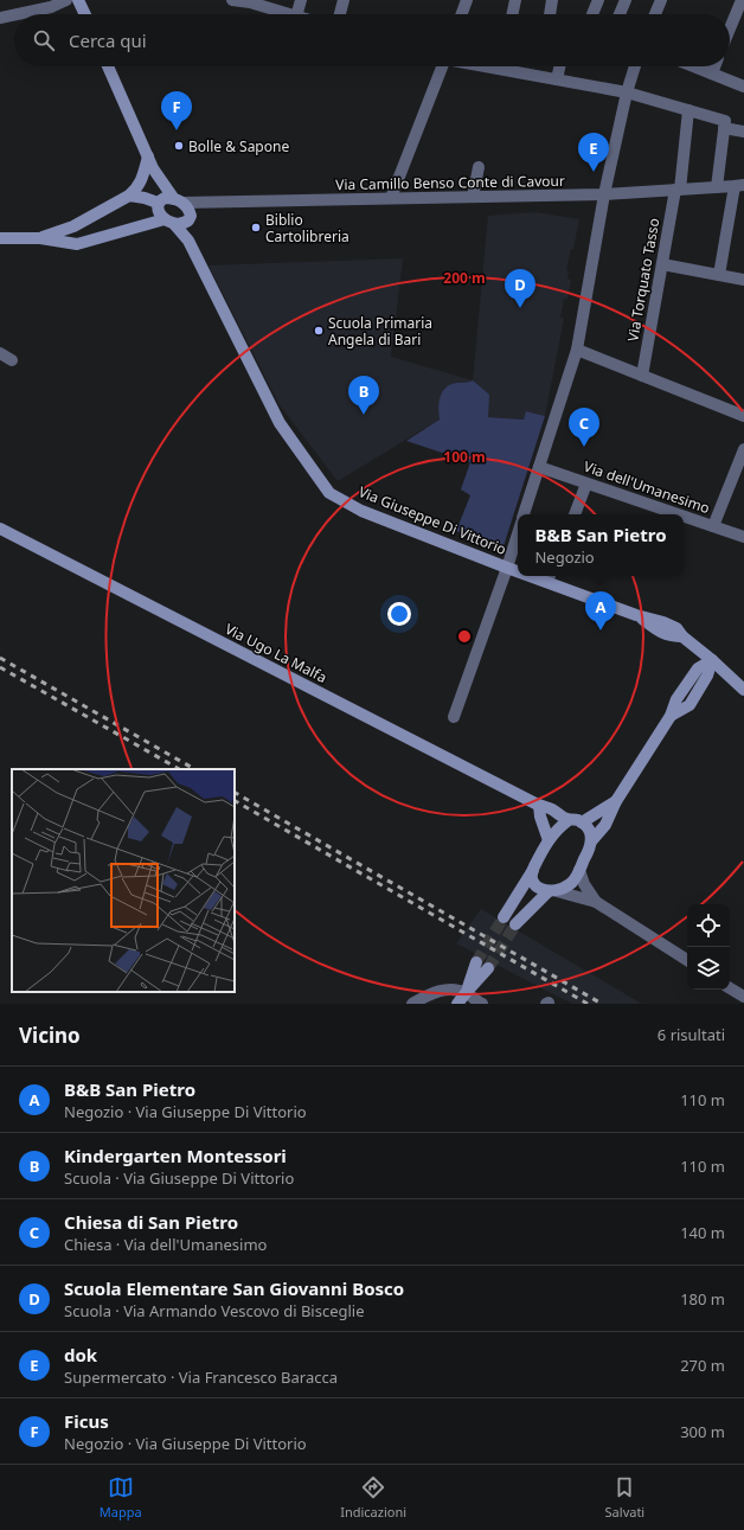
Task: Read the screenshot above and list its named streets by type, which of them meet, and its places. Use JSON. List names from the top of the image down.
{
  "streets": {
    "street": [
      "Via Camillo Benso Conte di Cavour",
      "Via Torquato Tasso",
      "Via dell'Umanesimo",
      "Via Giuseppe Di Vittorio",
      "Via Ugo La Malfa"
    ]
  },
  "crossings": [
    ["Via Camillo Benso Conte di Cavour", "Via Torquato Tasso"],
    ["Via Camillo Benso Conte di Cavour", "Via Giuseppe Di Vittorio"]
  ],
  "places": ["Bolle & Sapone", "Biblio Cartolibreria", "Scuola Primaria Angela di Bari"],
  "page": {
    "search": "Cerca qui",
    "pins": [
      "F",
      "E",
      "D",
      "B",
      "C",
      "A"
    ],
    "popup": ["B&B San Pietro", "Negozio"],
    "heading": ["Vicino", "6 risultati"],
    "list": [
      {
        "mark": "A",
        "name": "B&B San Pietro",
        "note": "Negozio · Via Giuseppe Di Vittorio",
        "value": "110 m"
      },
      {
        "mark": "B",
        "name": "Kindergarten Montessori",
        "note": "Scuola · Via Giuseppe Di Vittorio",
        "value": "110 m"
      },
      {
        "mark": "C",
        "name": "Chiesa di San Pietro",
        "note": "Chiesa · Via dell'Umanesimo",
        "value": "140 m"
      },
      {
        "mark": "D",
        "name": "Scuola Elementare San Giovanni Bosco",
        "note": "Scuola · Via Armando Vescovo di Bisceglie",
        "value": "180 m"
      },
      {
        "mark": "E",
        "name": "dok",
        "note": "Supermercato · Via Francesco Baracca",
        "value": "270 m"
      },
      {
        "mark": "F",
        "name": "Ficus",
        "note": "Negozio · Via Giuseppe Di Vittorio",
        "value": "300 m"
      }
    ],
    "nav": ["Mappa", "Indicazioni", "Salvati"]
  },
  "rings": ["200 m", "100 m"]
}
